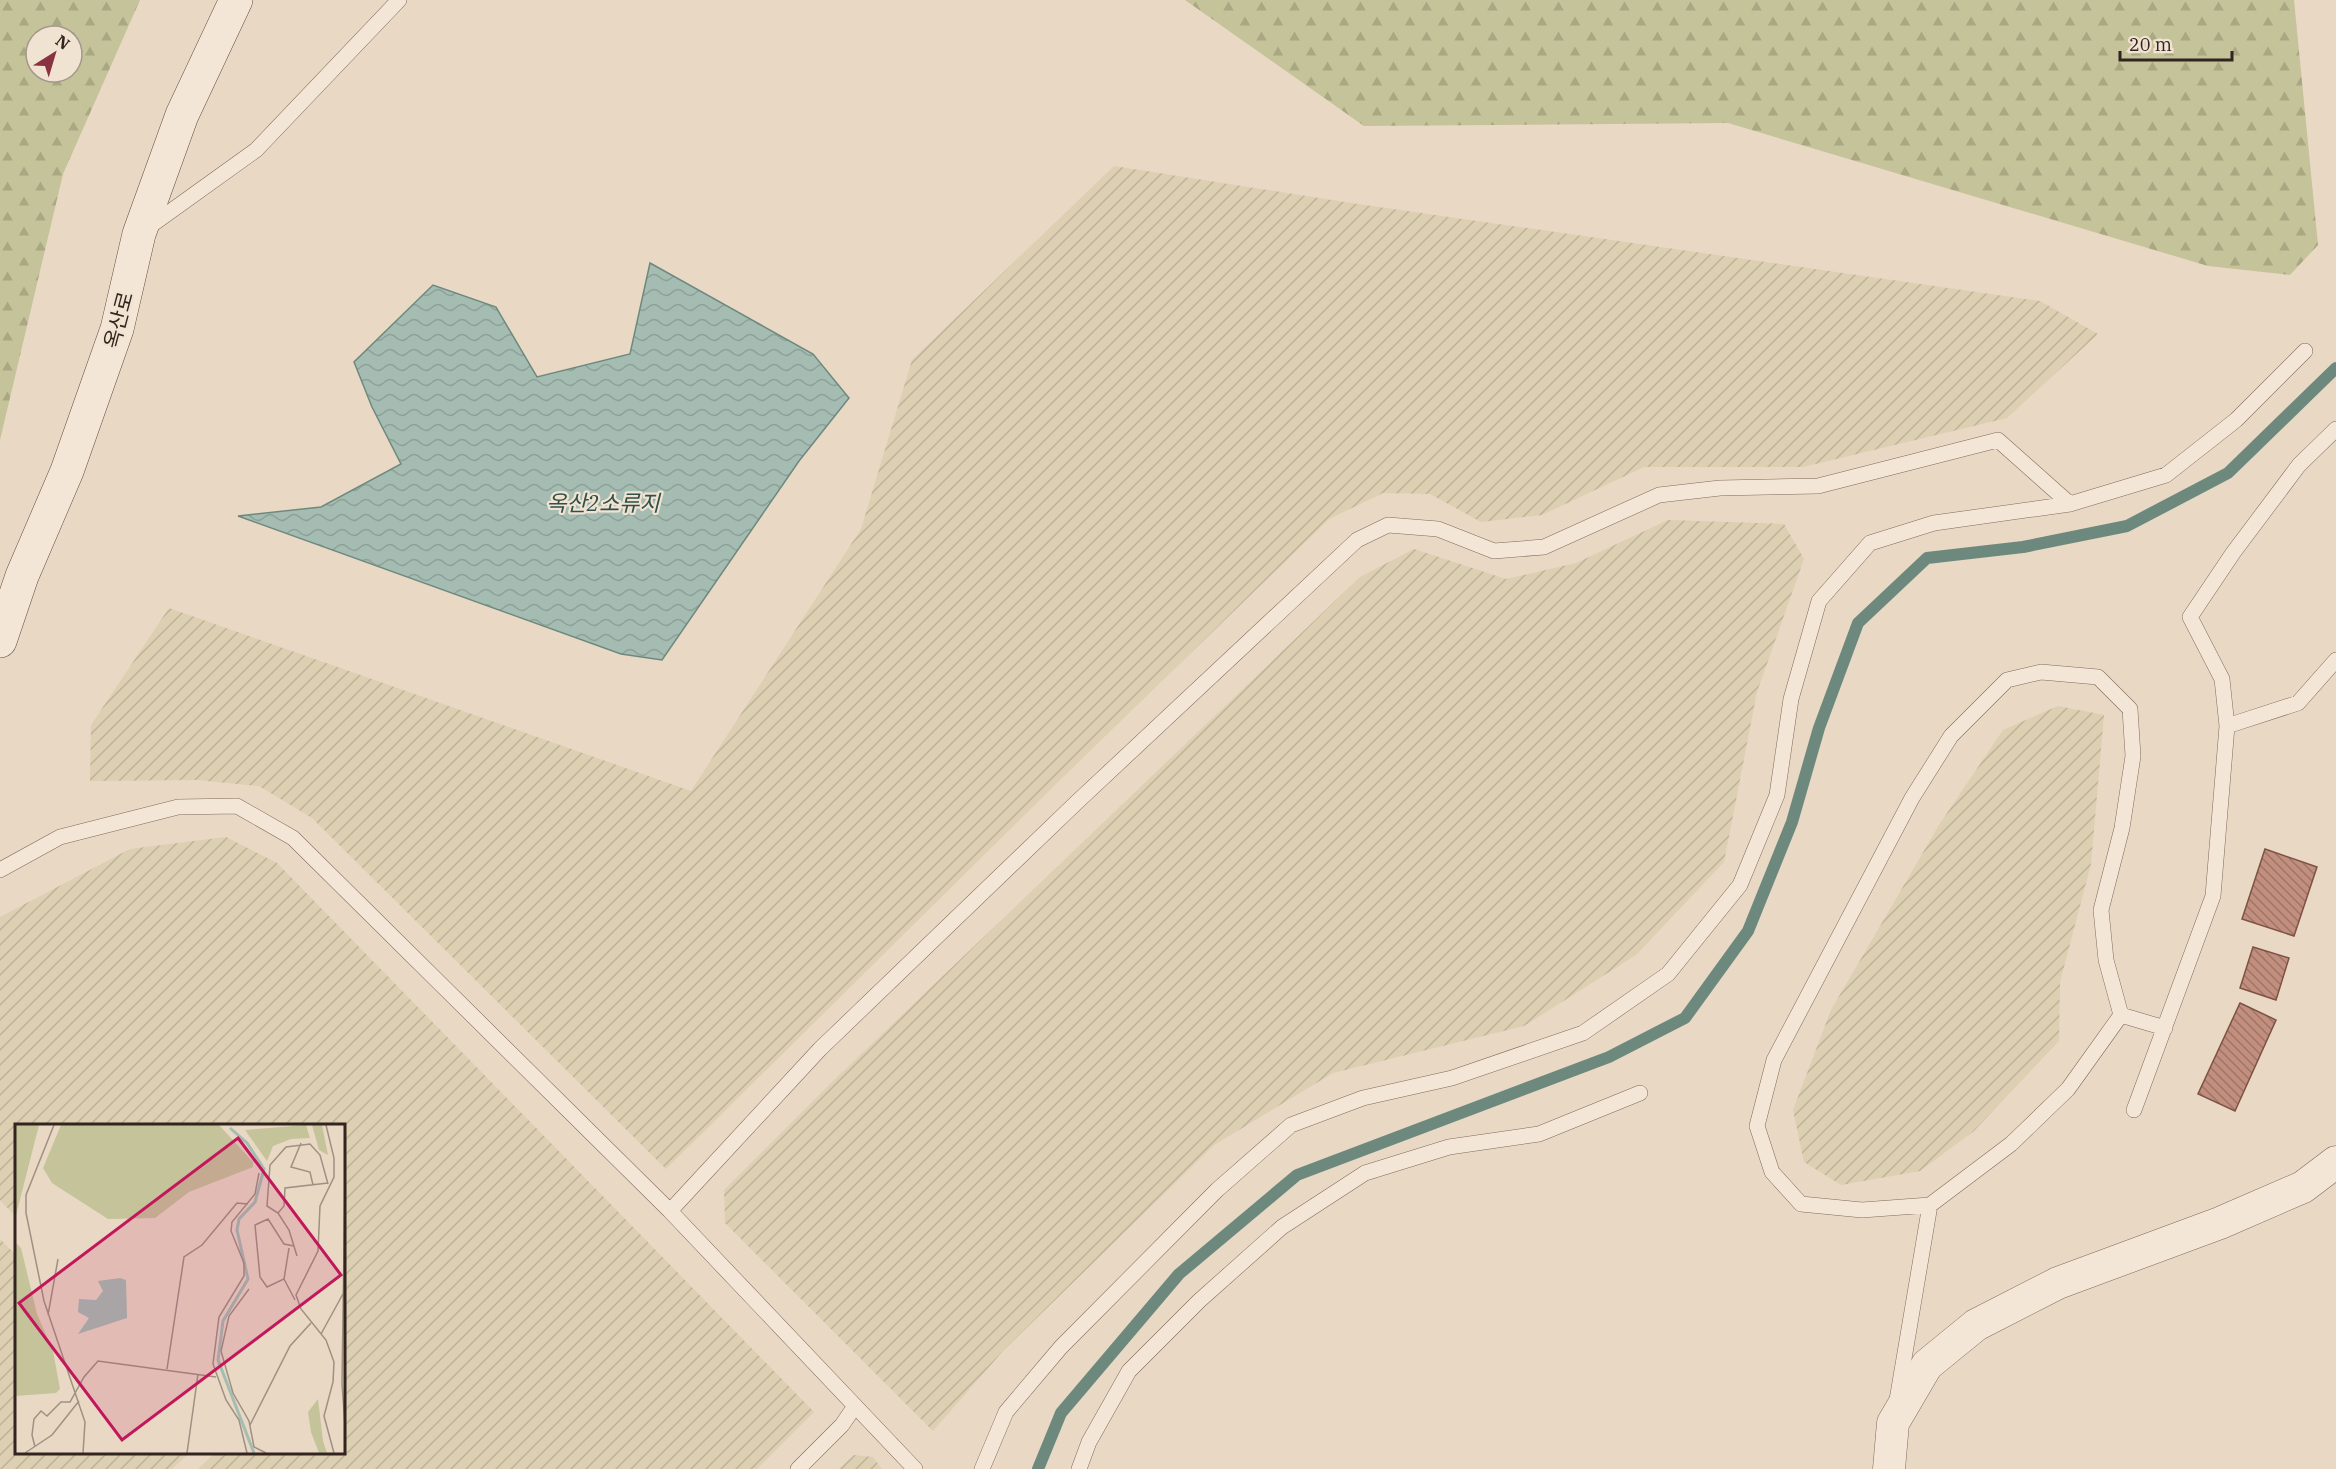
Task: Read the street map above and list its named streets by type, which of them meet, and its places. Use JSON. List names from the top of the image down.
{
  "streets": {
    "street": ["옥산로"]
  },
  "water": ["옥산2소류지"],
  "scale_bar": "20 m",
  "north": "top right"
}
